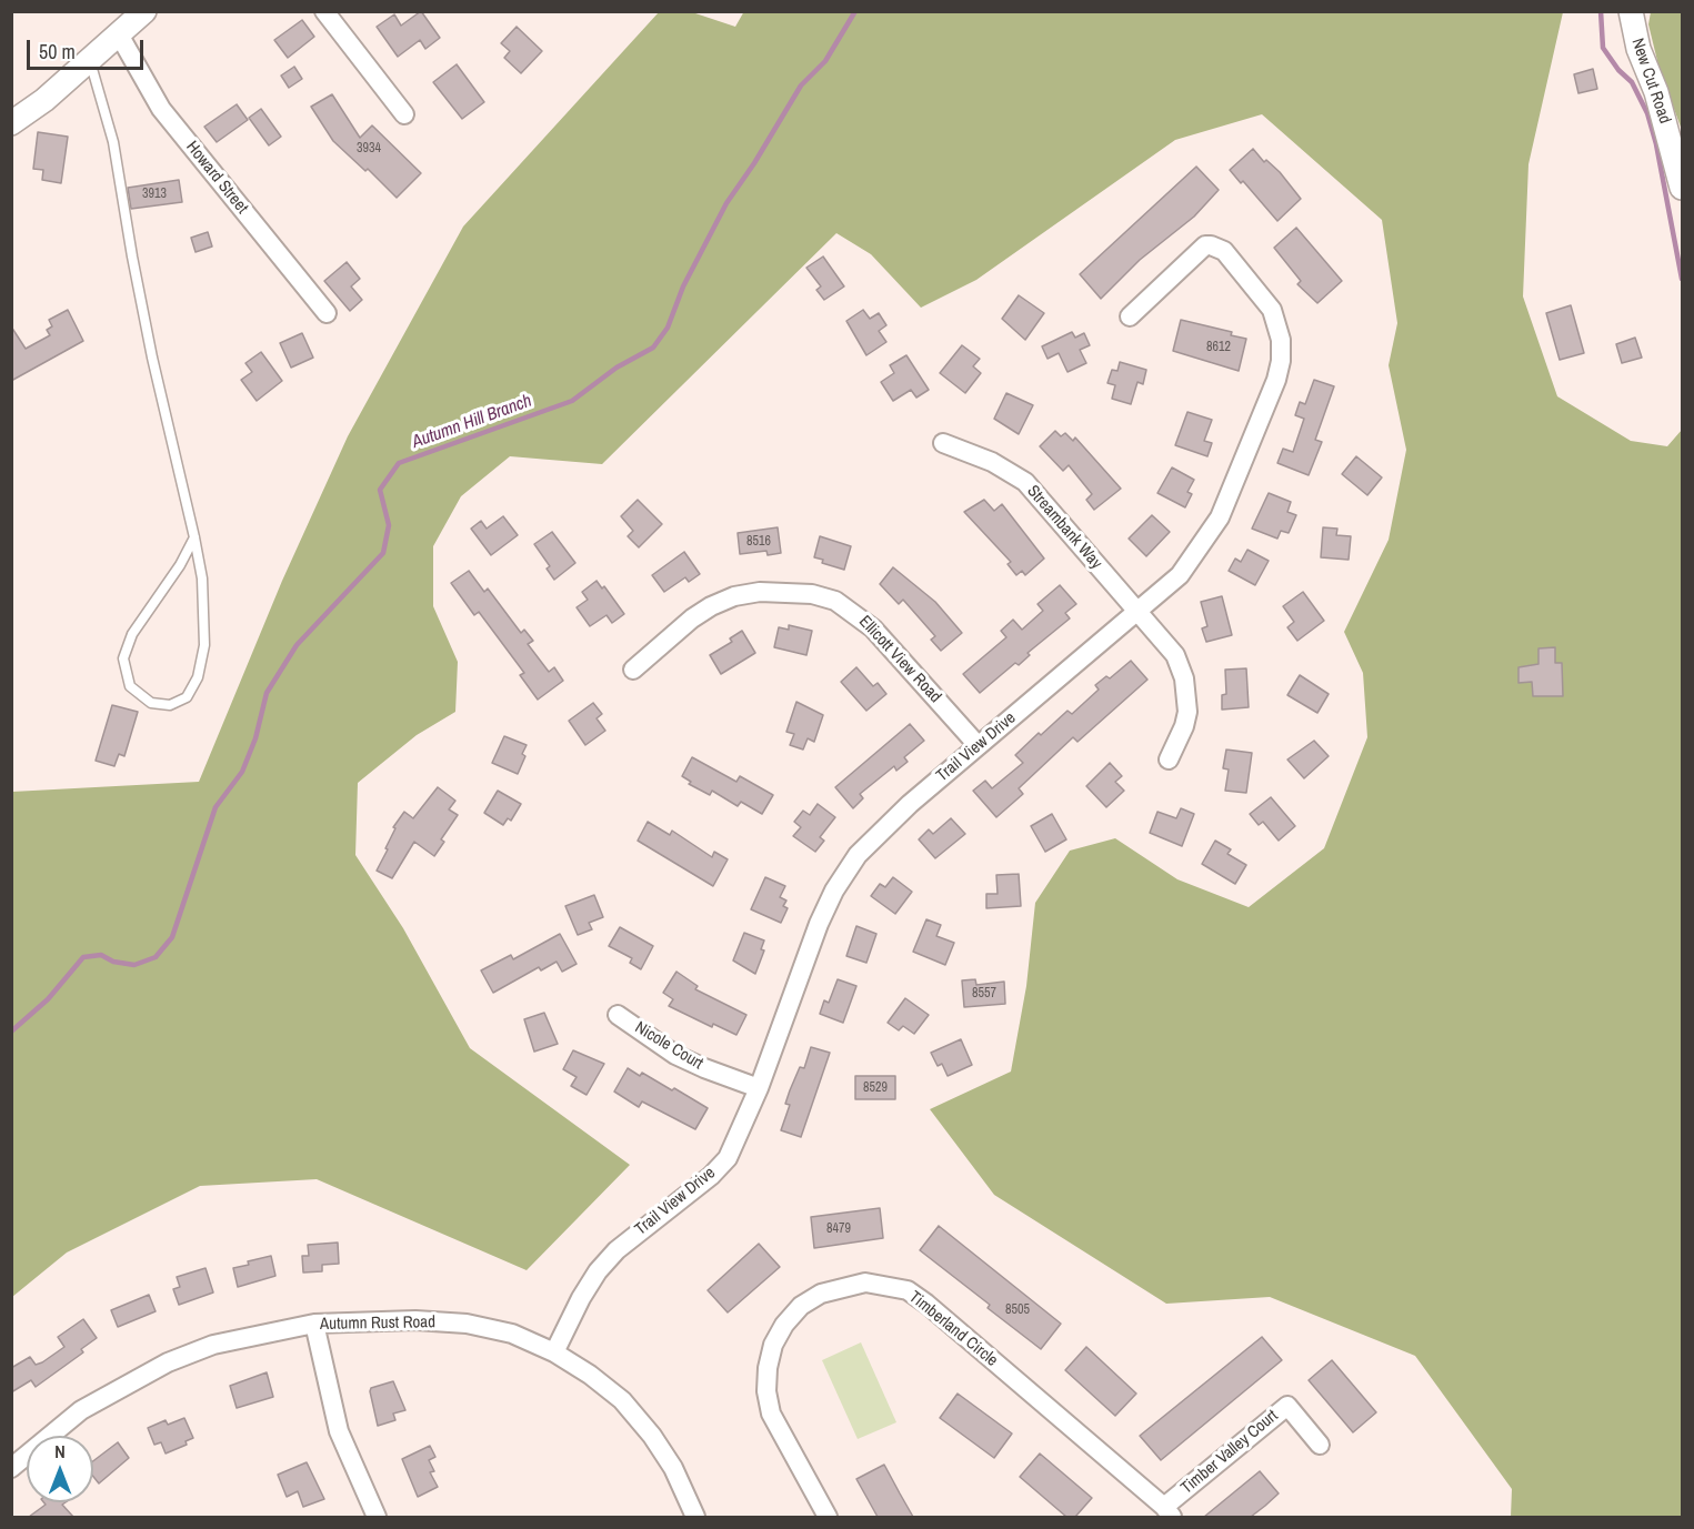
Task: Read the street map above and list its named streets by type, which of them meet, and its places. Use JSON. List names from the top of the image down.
{
  "streets": {
    "street": [
      "New Cut Road",
      "Howard Street",
      "Streambank Way",
      "Ellicott View Road",
      "Trail View Drive",
      "Nicole Court",
      "Autumn Rust Road",
      "Timberland Circle",
      "Timber Valley Court"
    ]
  },
  "crossings": [
    ["Streambank Way", "Trail View Drive"],
    ["Ellicott View Road", "Trail View Drive"],
    ["Trail View Drive", "Nicole Court"],
    ["Trail View Drive", "Autumn Rust Road"],
    ["Timberland Circle", "Timber Valley Court"]
  ],
  "water": ["Autumn Hill Branch"],
  "house_numbers": [
    "3934",
    "3913",
    "8612",
    "8516",
    "8557",
    "8529",
    "8479",
    "8505"
  ],
  "scale_bar": "50 m",
  "north": "top"
}
